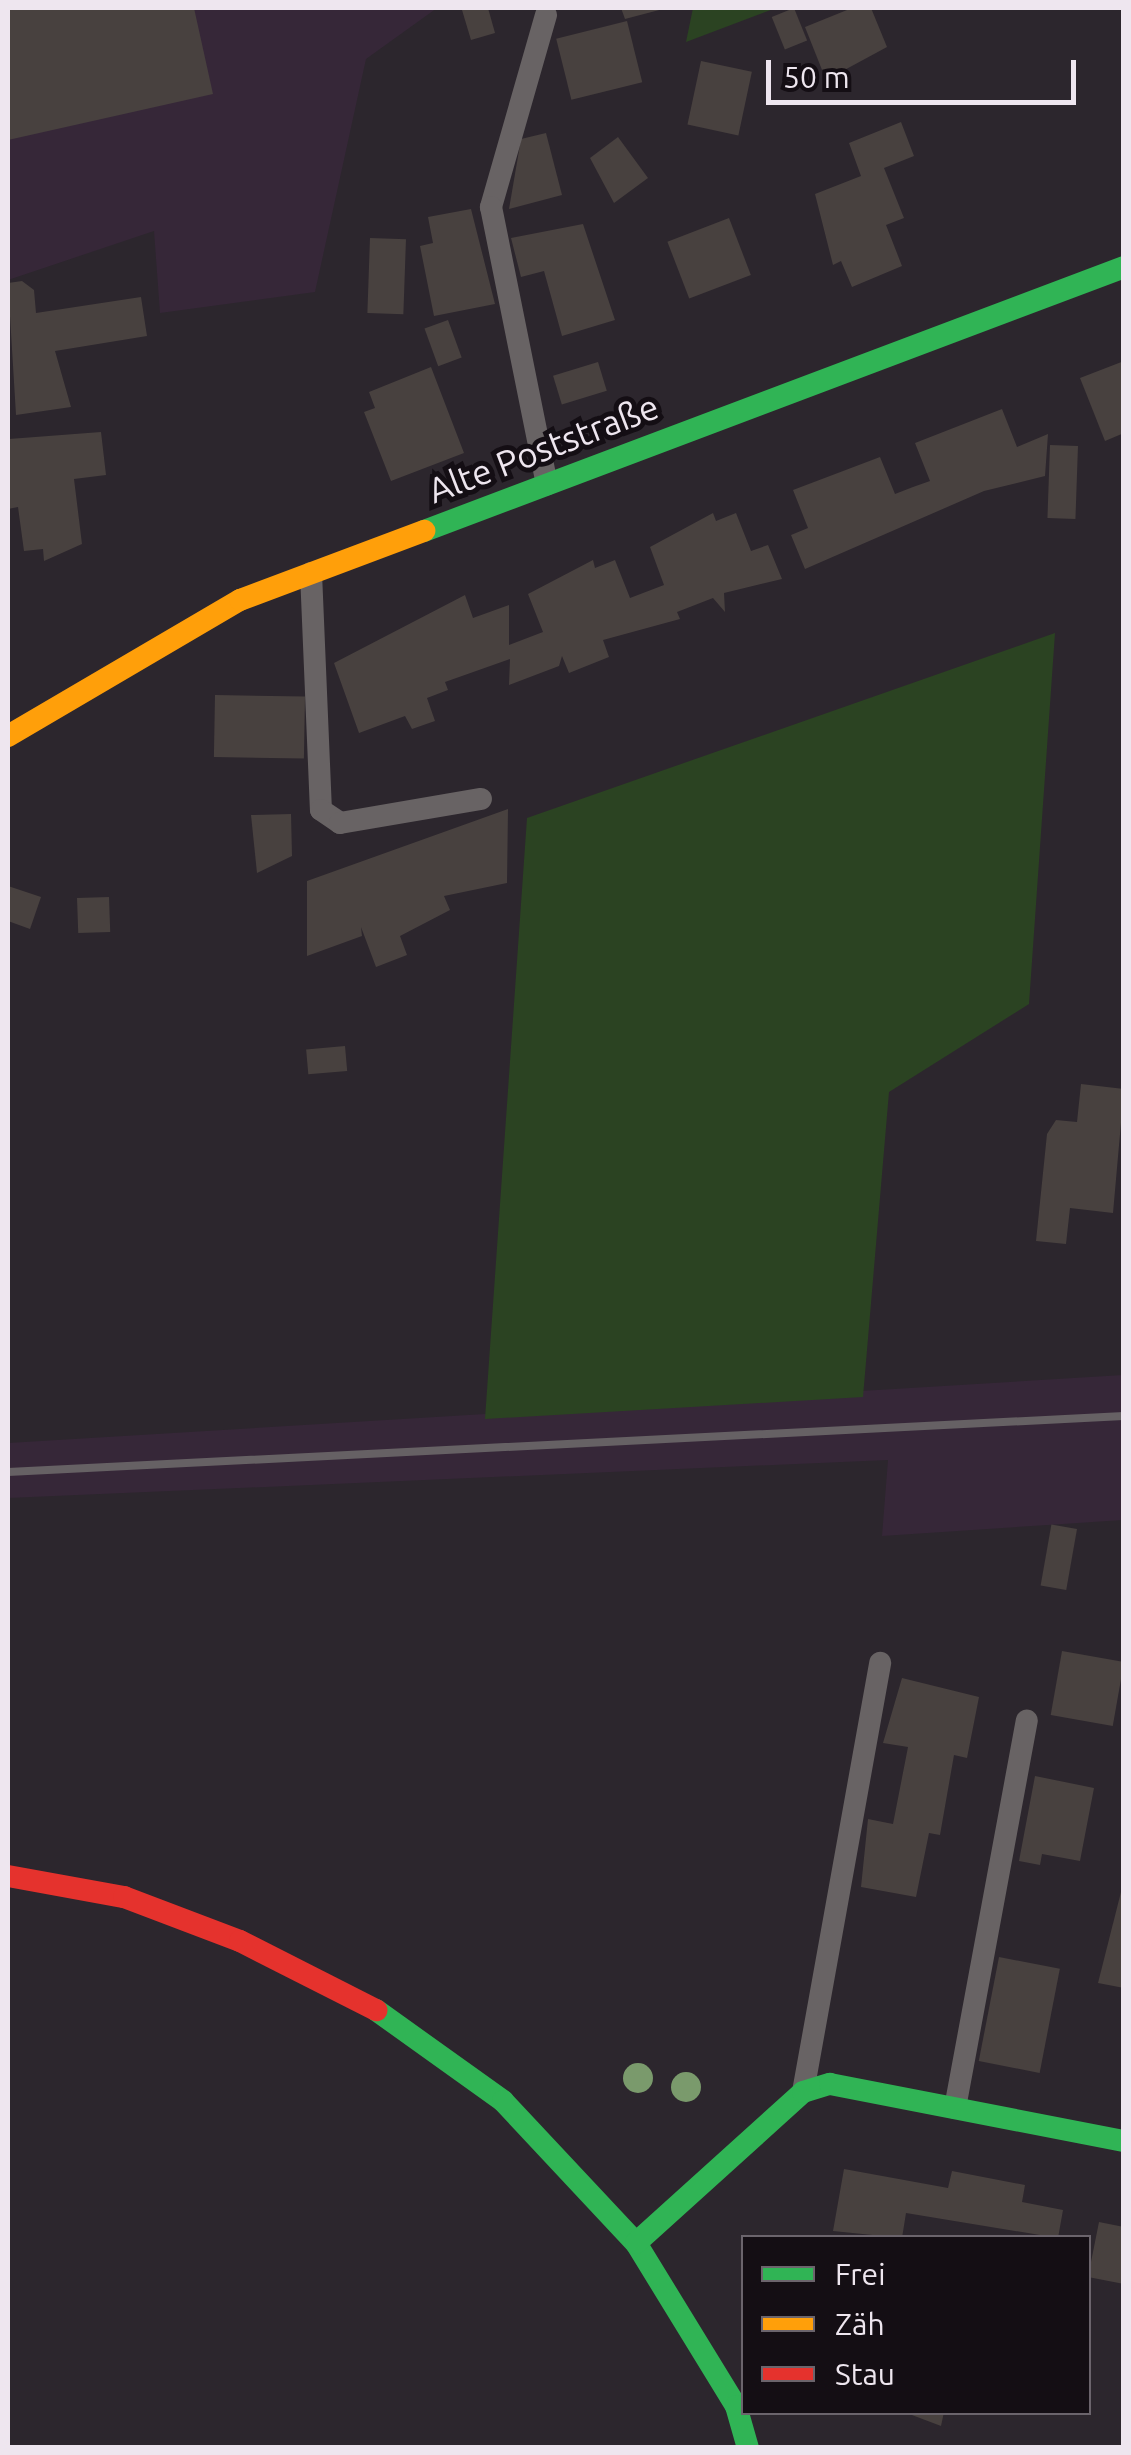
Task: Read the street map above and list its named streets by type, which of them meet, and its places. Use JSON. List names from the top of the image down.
{
  "streets": {
    "street": ["Alte Poststraße"]
  },
  "legend": ["Frei", "Zäh", "Stau"],
  "scale_bar": "50 m"
}
